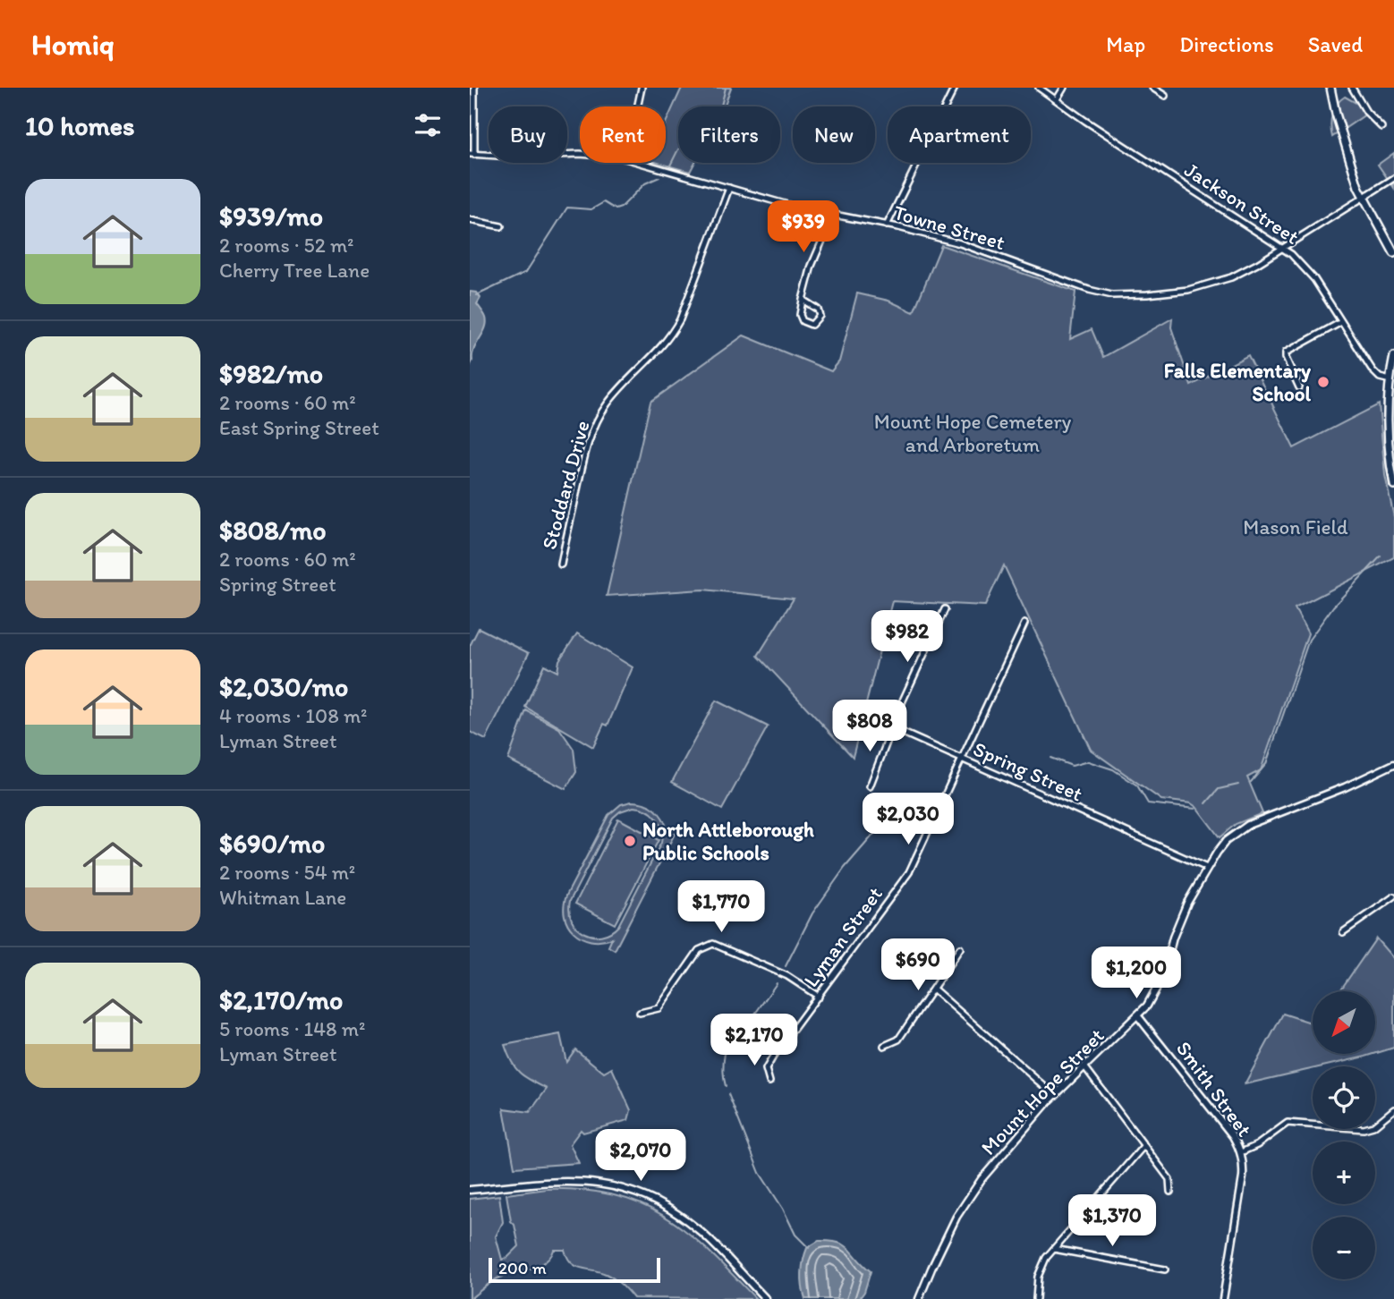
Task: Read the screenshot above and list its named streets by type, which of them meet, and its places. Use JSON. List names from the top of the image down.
{
  "streets": {
    "street": [
      "Jackson Street",
      "Towne Street",
      "Stoddard Drive",
      "Spring Street",
      "Lyman Street",
      "Smith Street",
      "Mount Hope Street"
    ]
  },
  "crossings": [
    ["Jackson Street", "Towne Street"],
    ["Towne Street", "Stoddard Drive"],
    ["Spring Street", "Lyman Street"],
    ["Spring Street", "Mount Hope Street"],
    ["Smith Street", "Mount Hope Street"]
  ],
  "parks": ["Mount Hope Cemetery and Arboretum", "Mason Field"],
  "places": ["Falls Elementary School", "North Attleborough Public Schools"],
  "scale_bar": "200 m",
  "north": "bottom left",
  "page": {
    "header": "Homiq",
    "nav": ["Map", "Directions", "Saved"],
    "heading": "10 homes",
    "chip": [
      "Buy",
      "Rent",
      "Filters",
      "New",
      "Apartment"
    ],
    "list": [
      {
        "name": "$939/mo",
        "note": "2 rooms · 52 m² · Cherry Tree Lane"
      },
      {
        "name": "$982/mo",
        "note": "2 rooms · 60 m² · East Spring Street"
      },
      {
        "name": "$808/mo",
        "note": "2 rooms · 60 m² · Spring Street"
      },
      {
        "name": "$2,030/mo",
        "note": "4 rooms · 108 m² · Lyman Street"
      },
      {
        "name": "$690/mo",
        "note": "2 rooms · 54 m² · Whitman Lane"
      },
      {
        "name": "$2,170/mo",
        "note": "5 rooms · 148 m² · Lyman Street"
      }
    ],
    "price": [
      "$939",
      "$982",
      "$808",
      "$2,030",
      "$1,770",
      "$690",
      "$1,200",
      "$2,170",
      "$2,070",
      "$1,370"
    ],
    "map_buttons": ["+", "−"],
    "scale": "200 m"
  }
}
